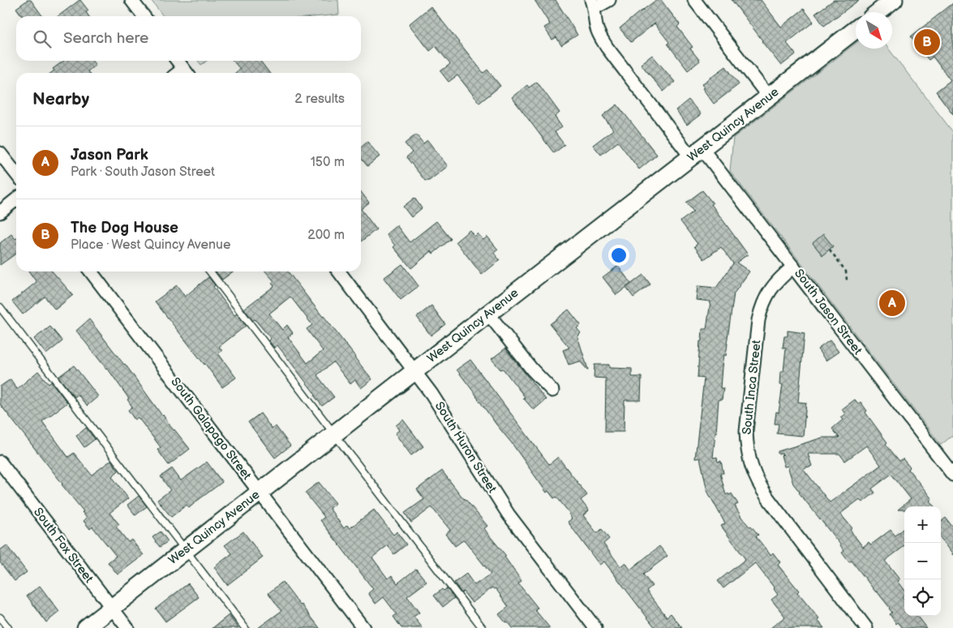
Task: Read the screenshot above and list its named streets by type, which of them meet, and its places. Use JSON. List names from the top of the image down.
{
  "streets": {
    "street": [
      "West Quincy Avenue",
      "South Jason Street",
      "South Inca Street",
      "South Galapago Street",
      "South Huron Street",
      "South Fox Street"
    ]
  },
  "crossings": [
    ["West Quincy Avenue", "South Jason Street"],
    ["West Quincy Avenue", "South Galapago Street"],
    ["West Quincy Avenue", "South Huron Street"],
    ["West Quincy Avenue", "South Fox Street"],
    ["South Jason Street", "South Inca Street"]
  ],
  "north": "bottom right",
  "page": {
    "search": "Search here",
    "pins": ["B", "A"],
    "heading": ["Nearby", "2 results"],
    "list": [
      {
        "mark": "A",
        "name": "Jason Park",
        "note": "Park · South Jason Street",
        "value": "150 m"
      },
      {
        "mark": "B",
        "name": "The Dog House",
        "note": "Place · West Quincy Avenue",
        "value": "200 m"
      }
    ],
    "map_buttons": ["+", "−"]
  }
}
